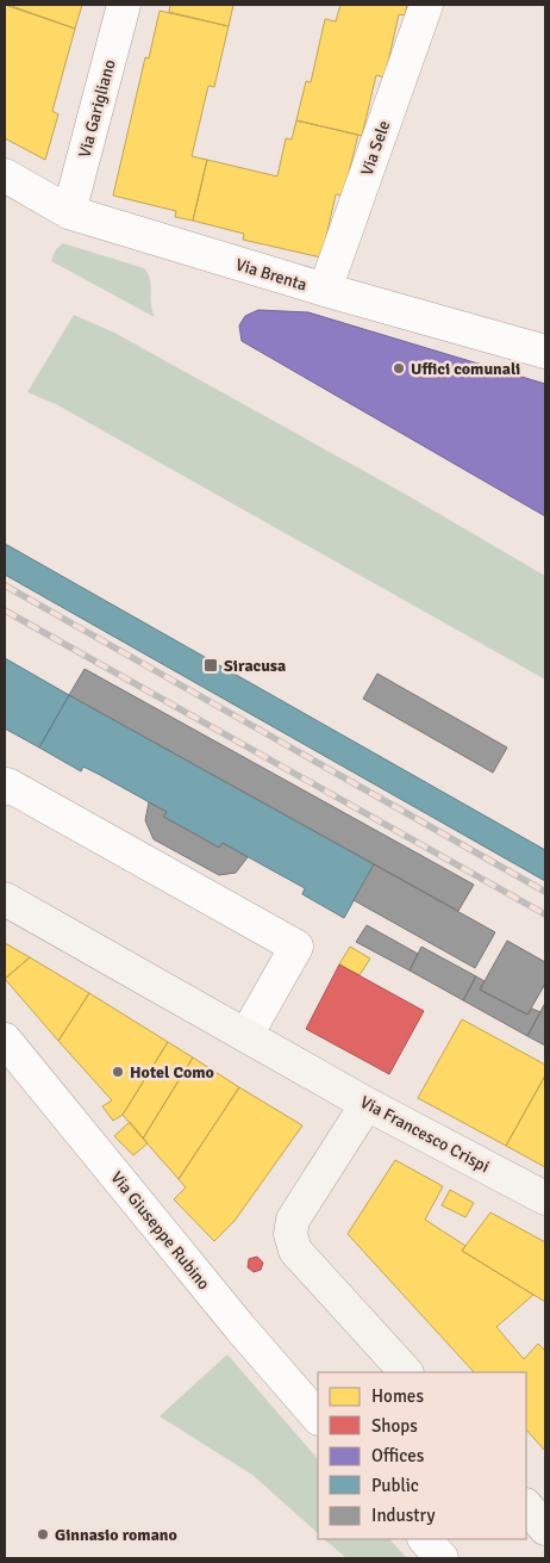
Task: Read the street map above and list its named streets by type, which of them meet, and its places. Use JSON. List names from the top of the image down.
{
  "streets": {
    "main road": ["Via Francesco Crispi"],
    "street": [
      "Via Garigliano",
      "Via Sele",
      "Via Brenta",
      "Via Giuseppe Rubino"
    ]
  },
  "crossings": [
    ["Via Garigliano", "Via Brenta"],
    ["Via Sele", "Via Brenta"]
  ],
  "places": {
    "other": ["Uffici comunali", "Hotel Como", "Ginnasio romano"],
    "transit": ["Siracusa"]
  },
  "legend": [
    "Homes",
    "Shops",
    "Offices",
    "Public",
    "Industry"
  ]
}
